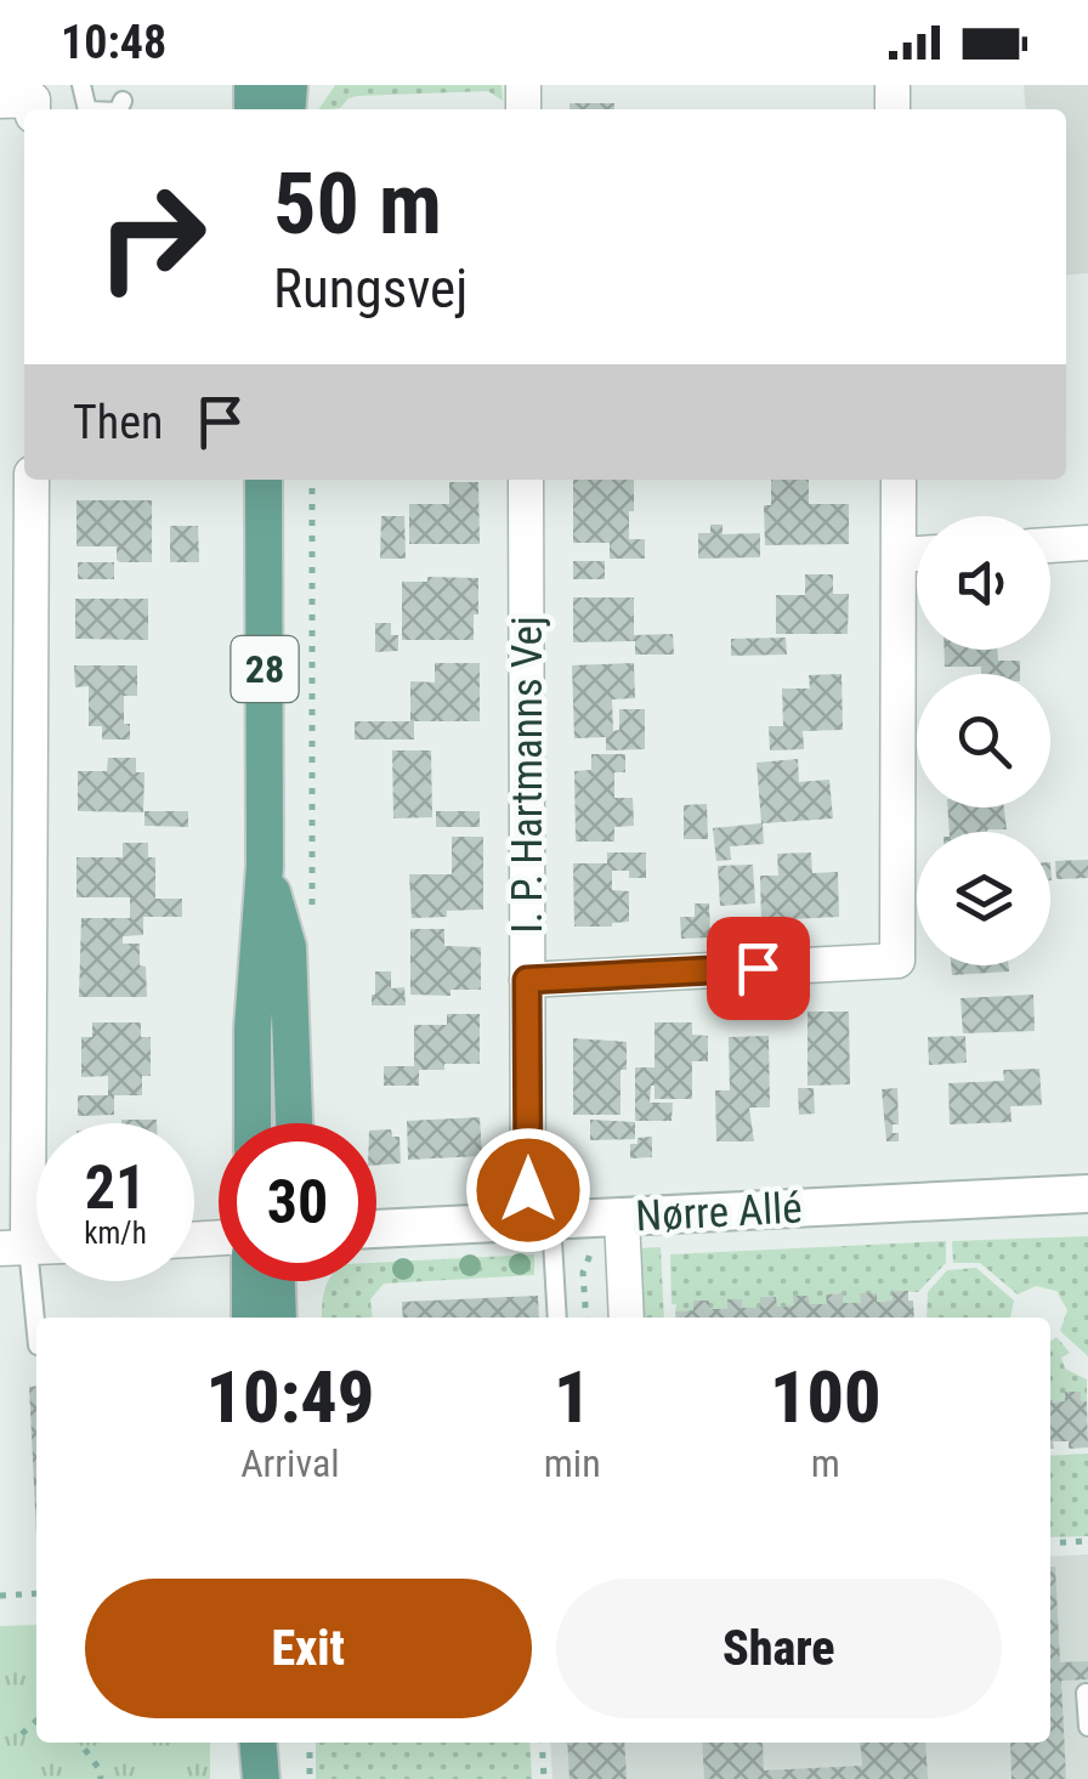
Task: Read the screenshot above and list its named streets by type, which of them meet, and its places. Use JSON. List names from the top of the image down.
{
  "streets": {
    "main road": ["28"],
    "street": ["I. P. Hartmanns Vej", "Nørre Allé"]
  },
  "crossings": [
    ["I. P. Hartmanns Vej", "Nørre Allé"]
  ],
  "page": {
    "status": "10:48",
    "turn": ["50 m", "Rungsvej"],
    "then": "Then",
    "speed": "21 km/h",
    "limit": "30",
    "eta": [
      "10:49",
      "Arrival",
      "1",
      "min",
      "100",
      "m"
    ],
    "buttons": ["Exit", "Share"]
  }
}
